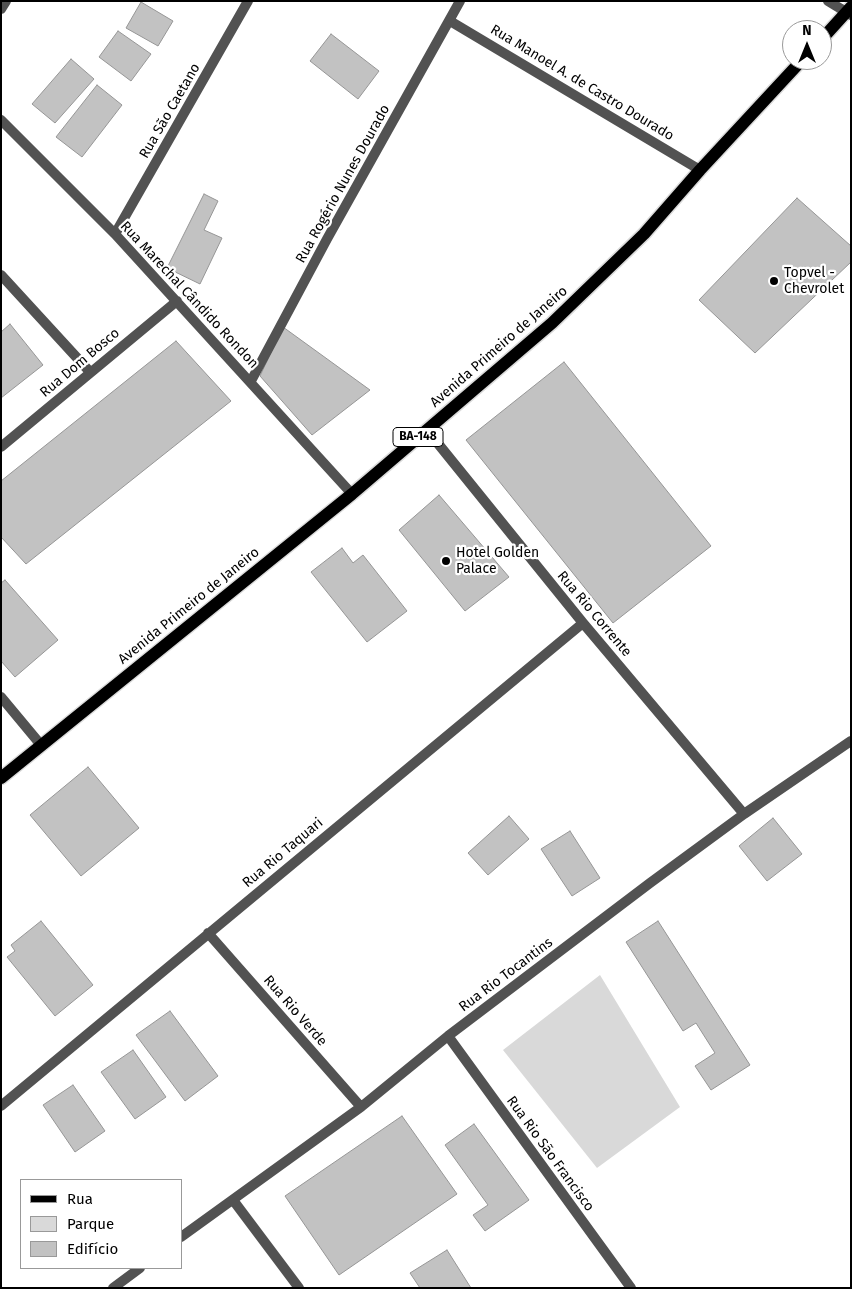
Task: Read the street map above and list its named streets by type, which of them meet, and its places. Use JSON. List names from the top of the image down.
{
  "streets": {
    "main road": ["Avenida Primeiro de Janeiro", "BA-148"],
    "street": [
      "Rua Manoel A. de Castro Dourado",
      "Rua São Caetano",
      "Rua Rogério Nunes Dourado",
      "Rua Marechal Cândido Rondon",
      "Rua Dom Bosco",
      "Rua Rio Corrente",
      "Rua Rio Taquari",
      "Rua Rio Tocantins",
      "Rua Rio Verde",
      "Rua Rio São Francisco"
    ]
  },
  "crossings": [
    ["Rua Manoel A. de Castro Dourado", "Rua Rogério Nunes Dourado"],
    ["Rua Manoel A. de Castro Dourado", "Avenida Primeiro de Janeiro"],
    ["Rua São Caetano", "Rua Marechal Cândido Rondon"],
    ["Rua Rogério Nunes Dourado", "Rua Marechal Cândido Rondon"],
    ["Rua Marechal Cândido Rondon", "Avenida Primeiro de Janeiro"],
    ["Rua Marechal Cândido Rondon", "Rua Dom Bosco"],
    ["Avenida Primeiro de Janeiro", "Rua Rio Corrente"],
    ["Rua Rio Corrente", "Rua Rio Taquari"],
    ["Rua Rio Corrente", "Rua Rio Tocantins"],
    ["Rua Rio Taquari", "Rua Rio Verde"],
    ["Rua Rio Tocantins", "Rua Rio Verde"],
    ["Rua Rio Tocantins", "Rua Rio São Francisco"]
  ],
  "places": ["Topvel - Chevrolet", "Hotel Golden Palace"],
  "legend": ["Rua", "Parque", "Edifício"],
  "north": "top"
}
